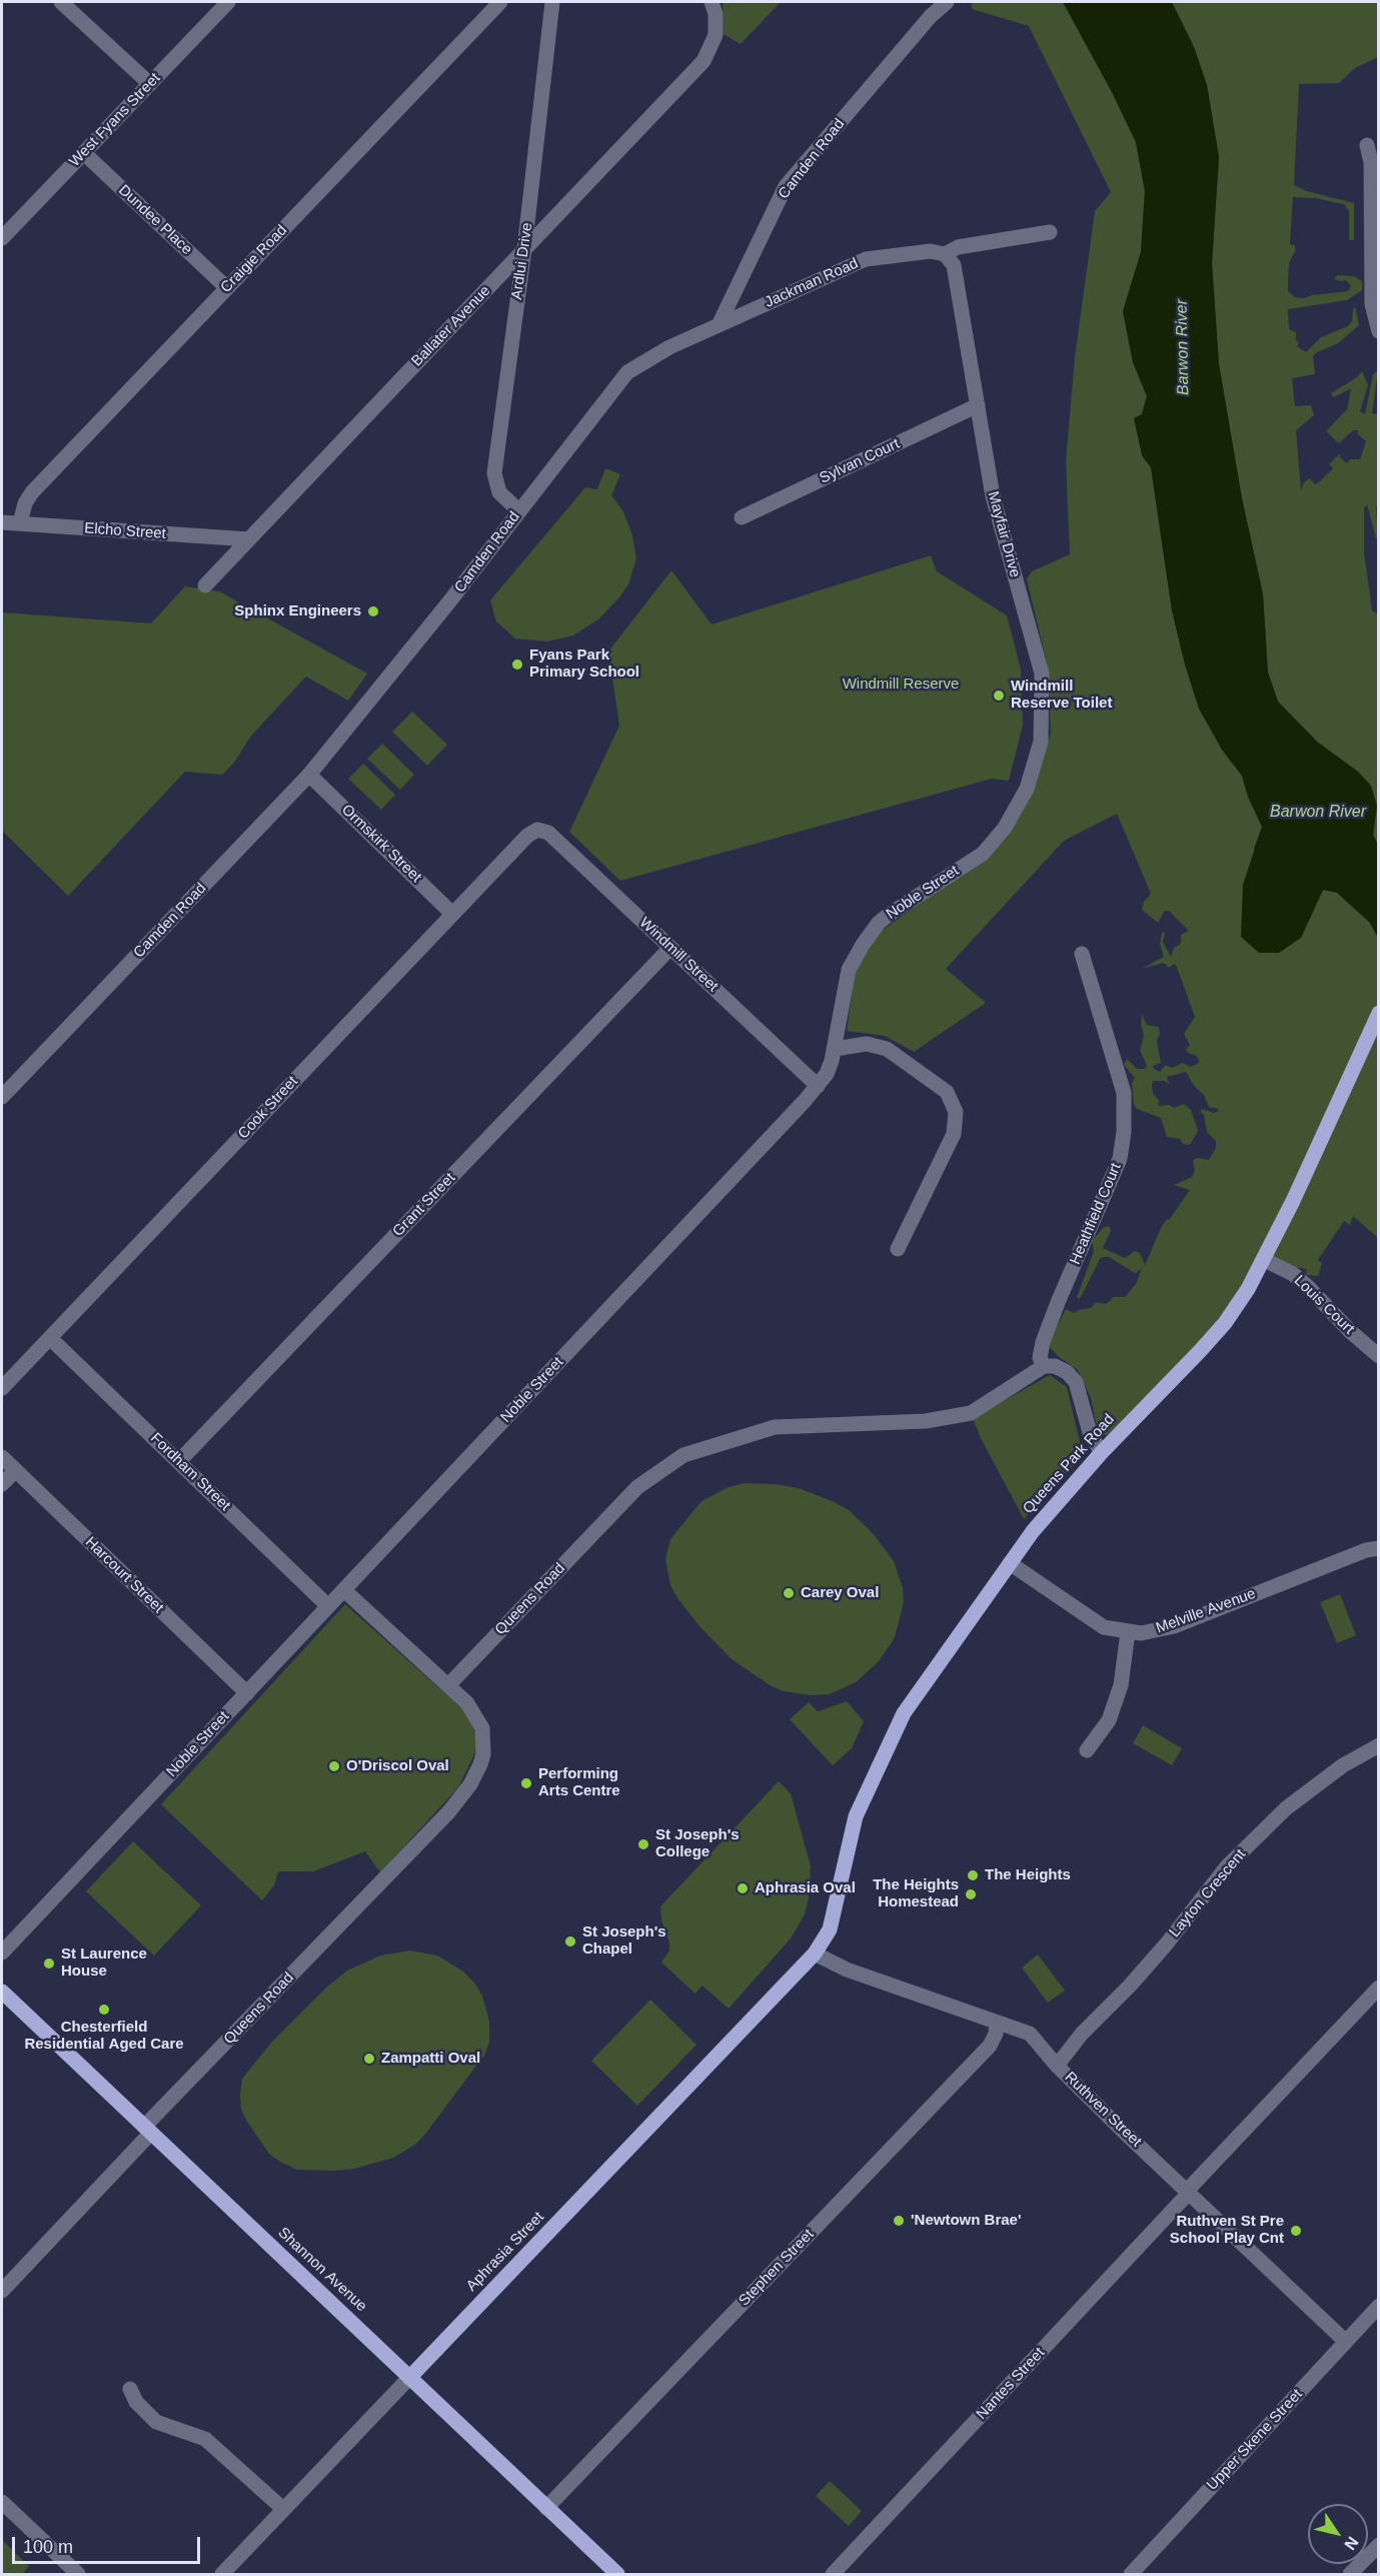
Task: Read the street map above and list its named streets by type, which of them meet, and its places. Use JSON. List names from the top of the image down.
{
  "streets": {
    "main road": ["Queens Park Road", "Aphrasia Street", "Shannon Avenue"],
    "street": [
      "West Fyans Street",
      "Camden Road",
      "Dundee Place",
      "Craigie Road",
      "Ardlui Drive",
      "Jackman Road",
      "Ballater Avenue",
      "Sylvan Court",
      "Elcho Street",
      "Mayfair Drive",
      "Ormskirk Street",
      "Noble Street",
      "Windmill Street",
      "Cook Street",
      "Grant Street",
      "Heathfield Court",
      "Louis Court",
      "Fordham Street",
      "Harcourt Street",
      "Queens Road",
      "Melville Avenue",
      "Layton Crescent",
      "Ruthven Street",
      "Stephen Street",
      "Nantes Street",
      "Upper Skene Street"
    ]
  },
  "crossings": [
    ["West Fyans Street", "Dundee Place"],
    ["Camden Road", "Ardlui Drive"],
    ["Camden Road", "Jackman Road"],
    ["Camden Road", "Ormskirk Street"],
    ["Dundee Place", "Craigie Road"],
    ["Craigie Road", "Elcho Street"],
    ["Ardlui Drive", "Ballater Avenue"],
    ["Jackman Road", "Mayfair Drive"],
    ["Ballater Avenue", "Elcho Street"],
    ["Sylvan Court", "Mayfair Drive"],
    ["Mayfair Drive", "Noble Street"],
    ["Ormskirk Street", "Cook Street"],
    ["Noble Street", "Windmill Street"],
    ["Noble Street", "Fordham Street"],
    ["Noble Street", "Harcourt Street"],
    ["Windmill Street", "Cook Street"],
    ["Windmill Street", "Grant Street"],
    ["Cook Street", "Fordham Street"],
    ["Grant Street", "Fordham Street"],
    ["Heathfield Court", "Queens Road"],
    ["Louis Court", "Queens Park Road"],
    ["Queens Park Road", "Melville Avenue"],
    ["Queens Park Road", "Ruthven Street"],
    ["Queens Park Road", "Aphrasia Street"],
    ["Queens Road", "Shannon Avenue"],
    ["Layton Crescent", "Ruthven Street"],
    ["Ruthven Street", "Aphrasia Street"],
    ["Ruthven Street", "Stephen Street"],
    ["Ruthven Street", "Nantes Street"],
    ["Ruthven Street", "Upper Skene Street"],
    ["Aphrasia Street", "Shannon Avenue"],
    ["Stephen Street", "Shannon Avenue"]
  ],
  "water": ["Barwon River"],
  "parks": ["Windmill Reserve"],
  "places": [
    "Sphinx Engineers",
    "Fyans Park Primary School",
    "Windmill Reserve Toilet",
    "Carey Oval",
    "O'Driscol Oval",
    "Performing Arts Centre",
    "St Joseph's College",
    "The Heights",
    "Aphrasia Oval",
    "The Heights Homestead",
    "St Joseph's Chapel",
    "St Laurence House",
    "Chesterfield Residential Aged Care",
    "Zampatti Oval",
    "'Newtown Brae'",
    "Ruthven St Pre School Play Cnt"
  ],
  "scale_bar": "100 m",
  "north": "bottom right"
}
